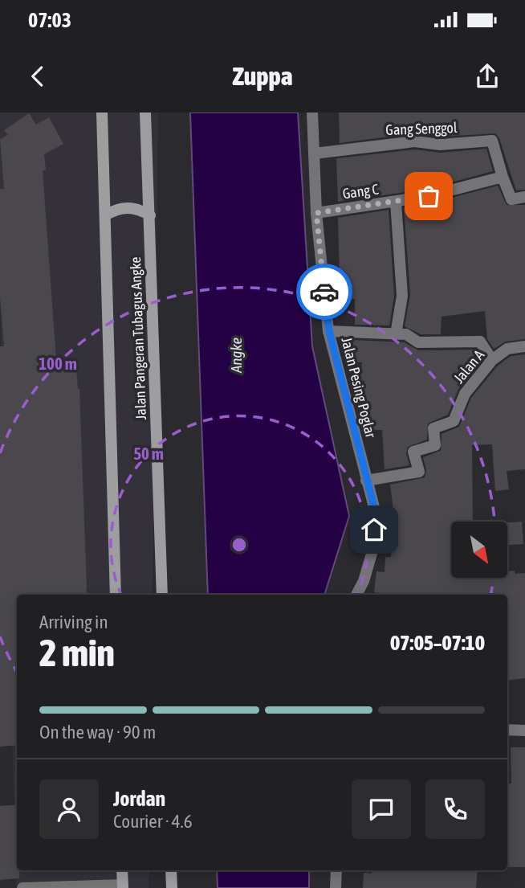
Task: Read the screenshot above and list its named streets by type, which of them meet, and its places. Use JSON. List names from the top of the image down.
{
  "streets": {
    "main road": ["Jalan Pangeran Tubagus Angke"],
    "street": [
      "Gang Senggol",
      "Gang C",
      "Jalan A",
      "Jalan Pesing Poglar"
    ]
  },
  "crossings": [
    ["Gang Senggol", "Gang C"],
    ["Gang Senggol", "Jalan Pesing Poglar"],
    ["Gang C", "Jalan Pesing Poglar"],
    ["Jalan A", "Jalan Pesing Poglar"]
  ],
  "water": ["Angke"],
  "north": "bottom right",
  "page": {
    "status": "07:03",
    "header": "Zuppa",
    "heading": ["2 min", "Arriving in", "07:05–07:10"],
    "panel": ["Jordan", "Courier · 4.6"],
    "bar": "On the way · 90 m"
  },
  "rings": ["100 m", "50 m"]
}
